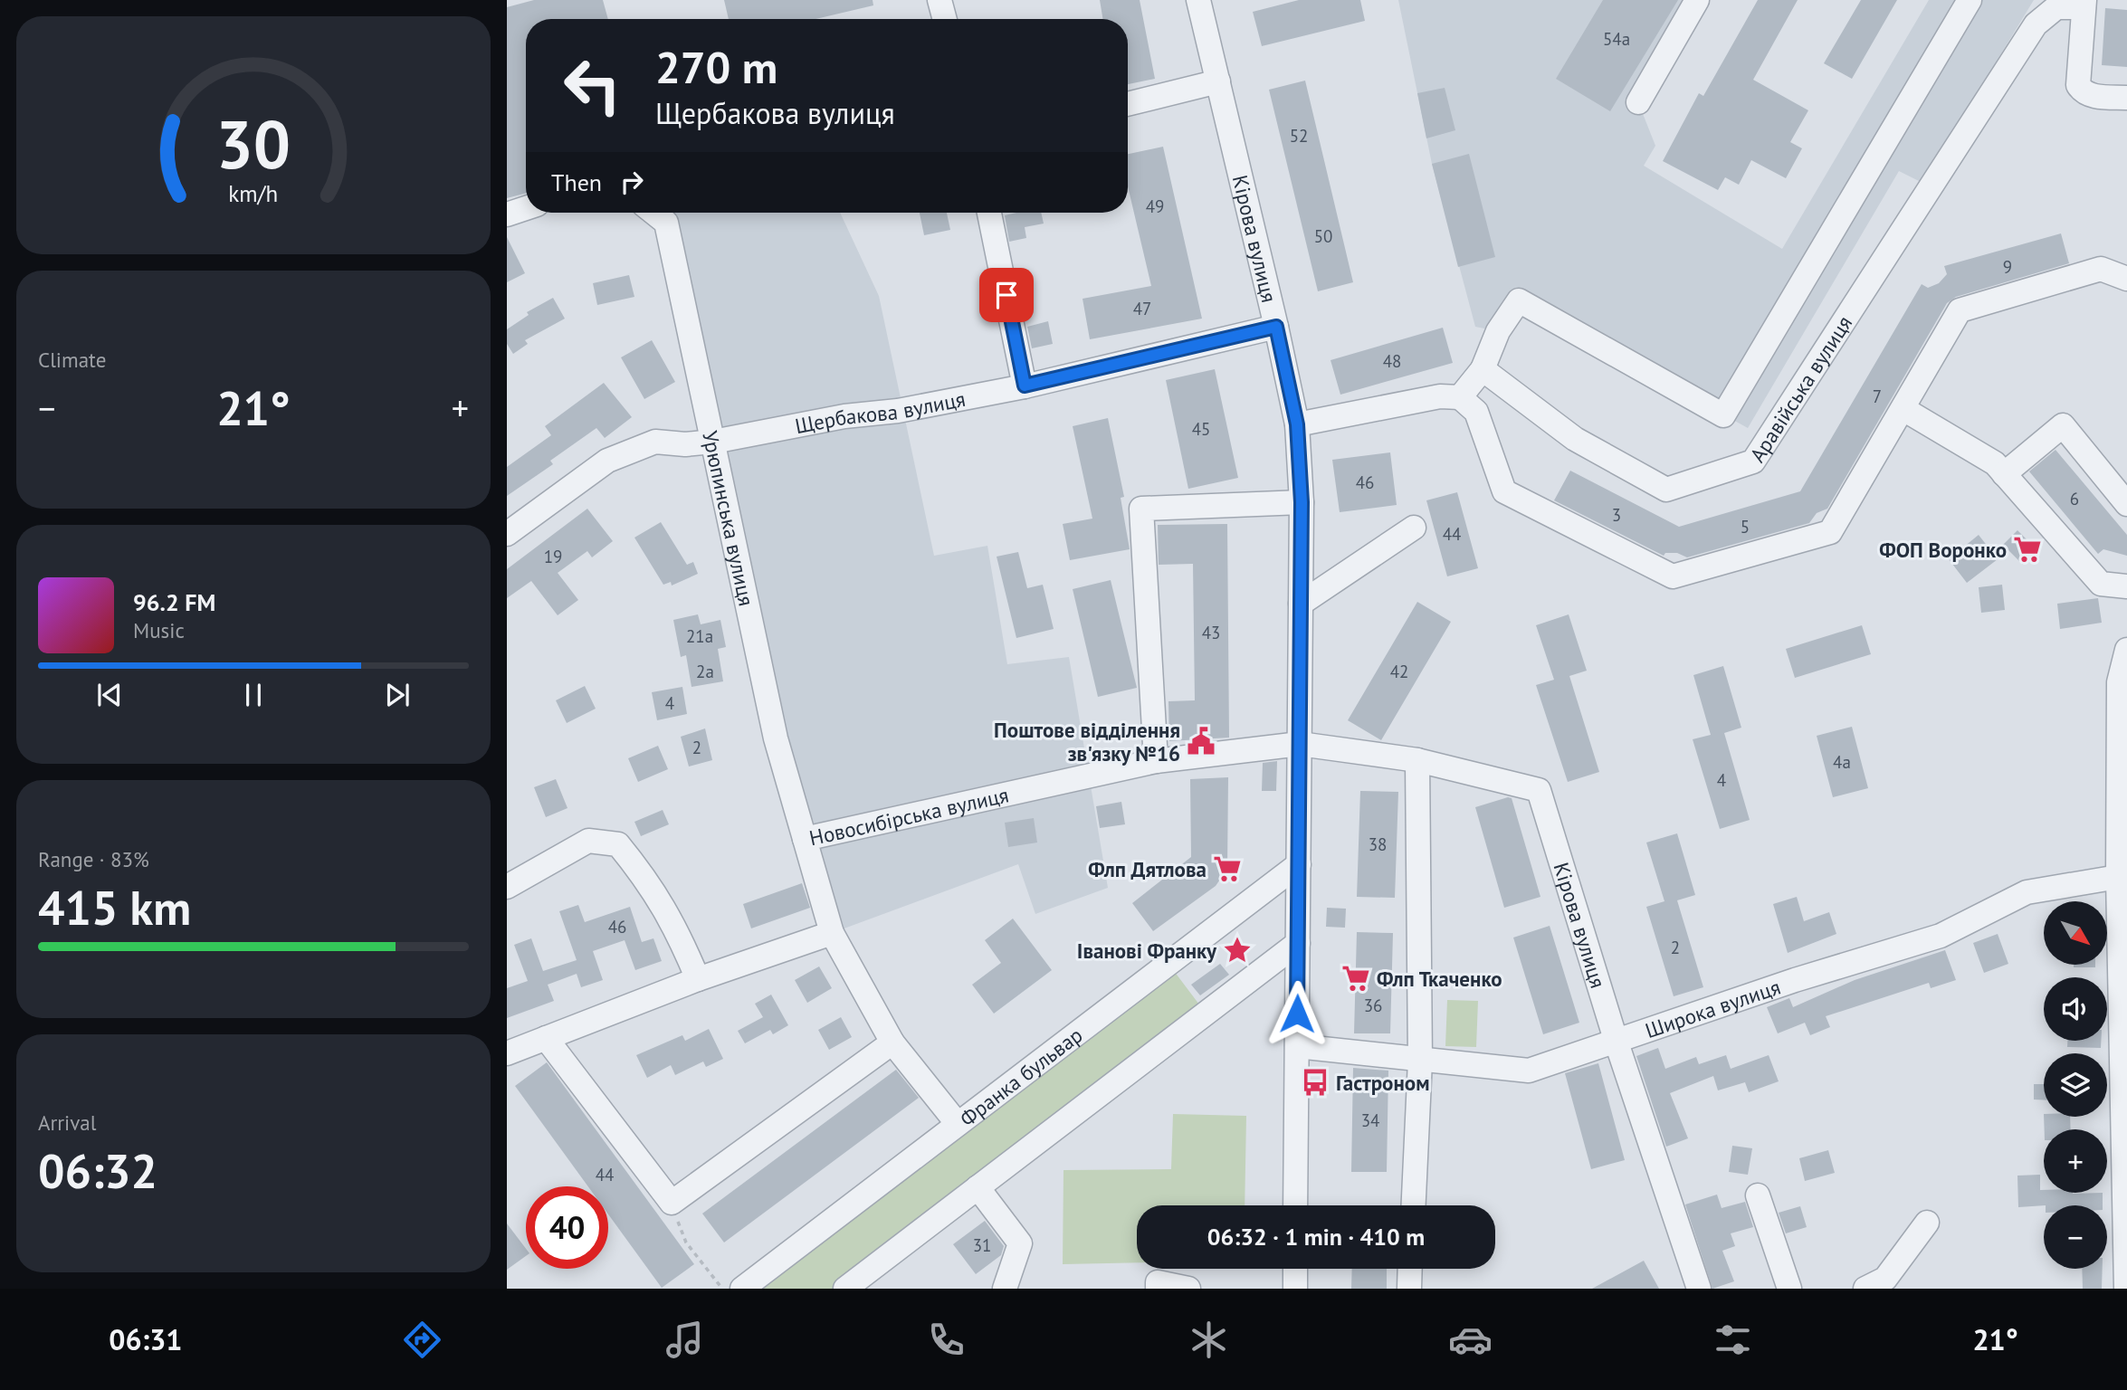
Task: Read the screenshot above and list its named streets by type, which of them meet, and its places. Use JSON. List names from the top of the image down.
{
  "streets": {
    "street": [
      "Кірова вулиця",
      "Аравійська вулиця",
      "Щербакова вулиця",
      "Урюпинська вулиця",
      "Новосибірська вулиця",
      "Широка вулиця",
      "Франка бульвар"
    ]
  },
  "crossings": [
    ["Кірова вулиця", "Щербакова вулиця"],
    ["Кірова вулиця", "Новосибірська вулиця"],
    ["Кірова вулиця", "Широка вулиця"],
    ["Кірова вулиця", "Франка бульвар"],
    ["Щербакова вулиця", "Урюпинська вулиця"],
    ["Урюпинська вулиця", "Новосибірська вулиця"],
    ["Новосибірська вулиця", "Франка бульвар"]
  ],
  "places": {
    "supermarket": ["ФОП Воронко", "Флп Дятлова", "Флп Ткаченко"],
    "public building": ["Поштове відділення зв'язку №16"],
    "place": ["Іванові Франку"],
    "bus stop": ["Гастроном"]
  },
  "house_numbers": [
    "54а",
    "52",
    "49",
    "50",
    "9",
    "47",
    "48",
    "7",
    "45",
    "46",
    "6",
    "3",
    "5",
    "44",
    "19",
    "43",
    "21а",
    "2а",
    "42",
    "4",
    "2",
    "4а",
    "4",
    "38",
    "46",
    "2",
    "36",
    "34",
    "44",
    "31"
  ],
  "north": "bottom right",
  "page": {
    "turn": ["270 m", "Щербакова вулиця"],
    "then": "Then",
    "tile": [
      "Climate",
      ["Range · 83%", "415 km"],
      ["Arrival", "06:32"]
    ],
    "heat": ["−", "21°", "+"],
    "song": ["96.2 FM", "Music"],
    "map_buttons": ["+", "−"],
    "limit": "40",
    "trip": "06:32 · 1 min · 410 m",
    "tabs": ["06:31", "21°"],
    "gauge": ["30", "km/h"]
  }
}
